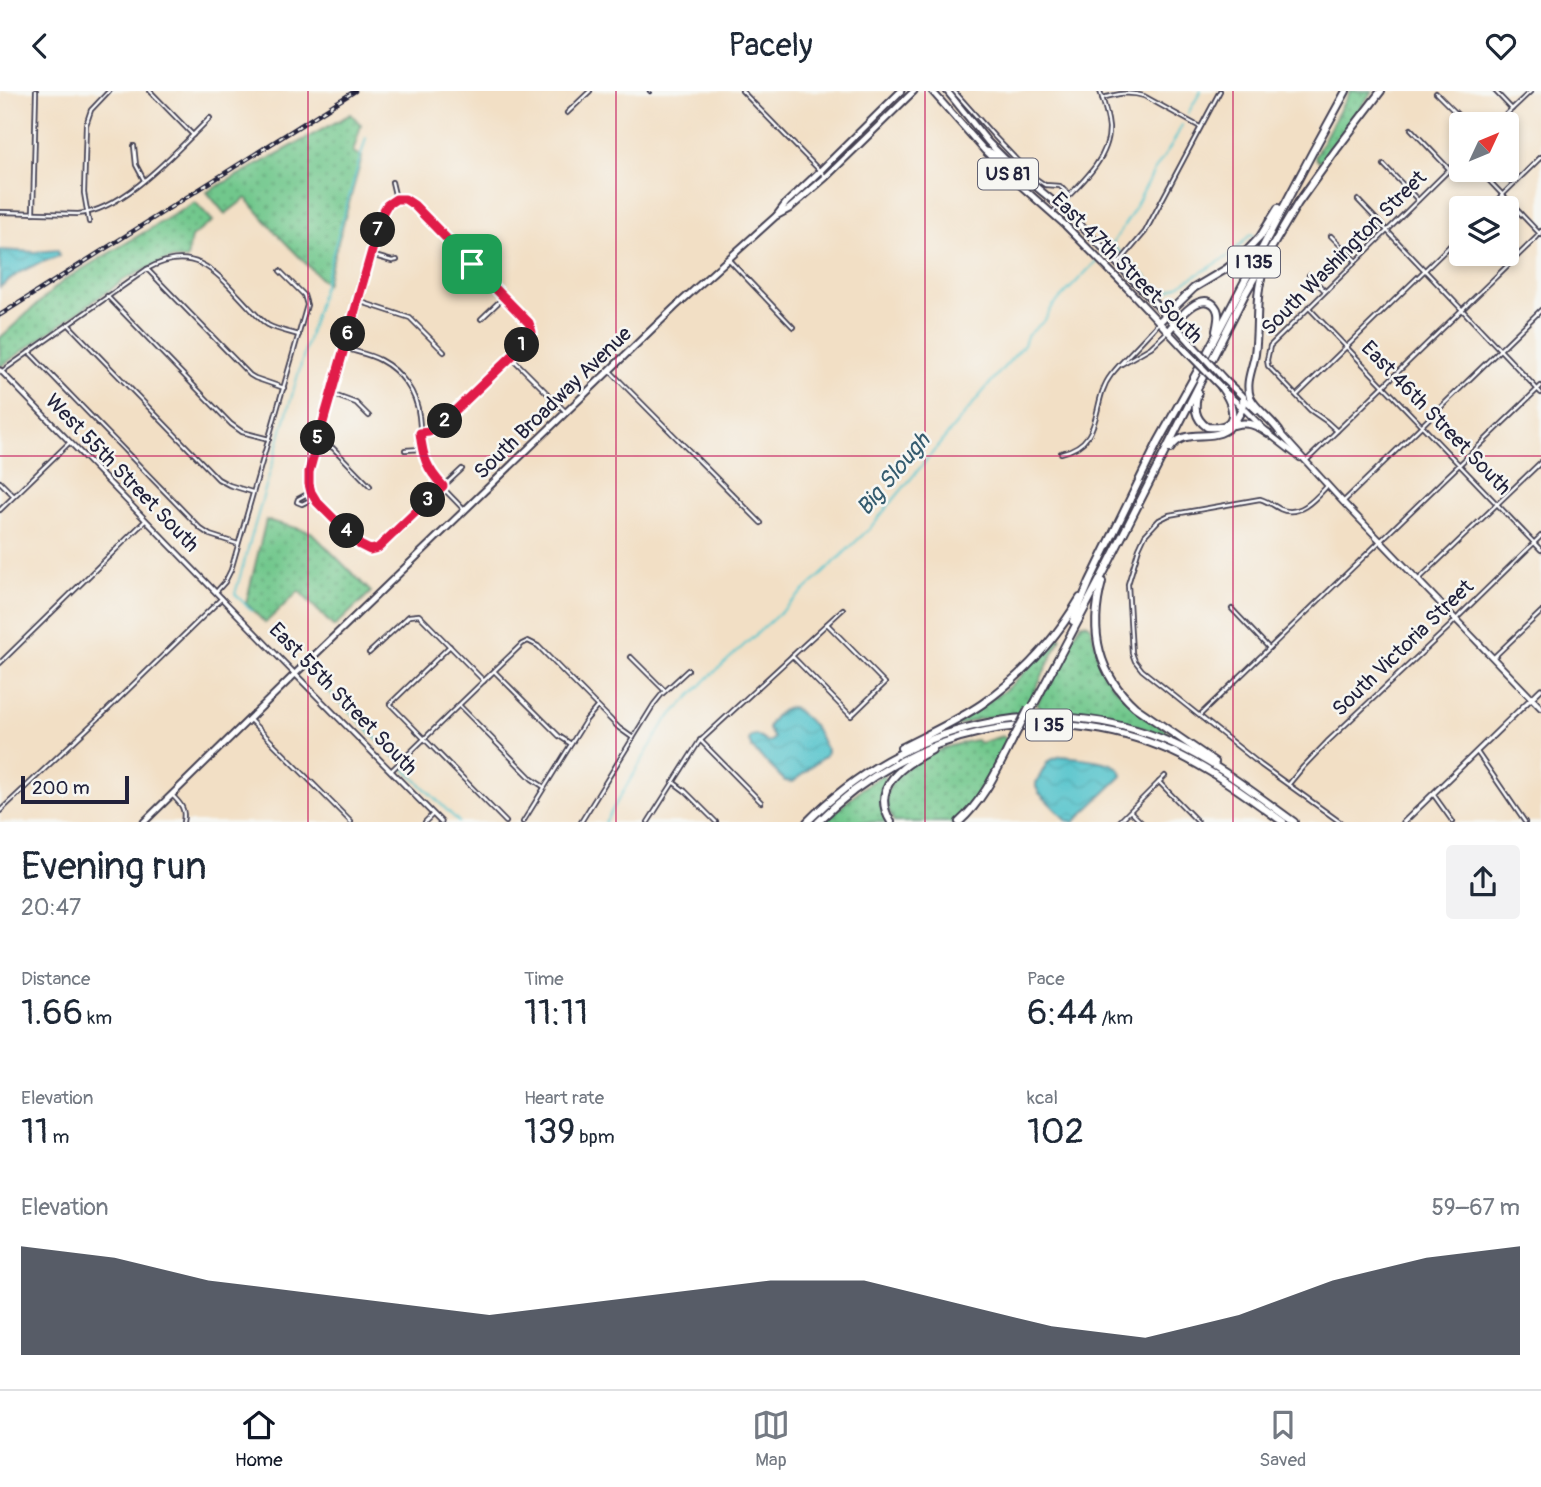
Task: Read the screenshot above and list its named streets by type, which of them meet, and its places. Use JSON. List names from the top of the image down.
{
  "streets": {
    "highway": ["US 81", "I 135", "I 35"],
    "main road": ["East 47th Street South", "South Broadway Avenue"],
    "street": [
      "South Washington Street",
      "East 46th Street South",
      "West 55th Street South",
      "South Victoria Street",
      "East 55th Street South"
    ]
  },
  "crossings": [
    ["US 81", "I 135"],
    ["US 81", "East 47th Street South"],
    ["South Washington Street", "East 46th Street South"],
    ["East 47th Street South", "South Victoria Street"],
    ["South Broadway Avenue", "East 55th Street South"],
    ["East 46th Street South", "South Victoria Street"],
    ["West 55th Street South", "East 55th Street South"]
  ],
  "water": ["Big Slough"],
  "scale_bar": "200 m",
  "north": "top right",
  "page": {
    "header": "Pacely",
    "pins": [
      "7",
      "6",
      "1",
      "2",
      "5",
      "3",
      "4"
    ],
    "scale": "200 m",
    "heading": ["Evening run", "20:47"],
    "stats": [
      ["Distance", "1.66 km"],
      ["Time", "11:11"],
      ["Pace", "6:44 /km"],
      ["Elevation", "11 m"],
      ["Heart rate", "139 bpm"],
      ["kcal", "102"]
    ],
    "chart": ["Elevation", "59–67 m"],
    "tabs": ["Home", "Map", "Saved"]
  }
}
